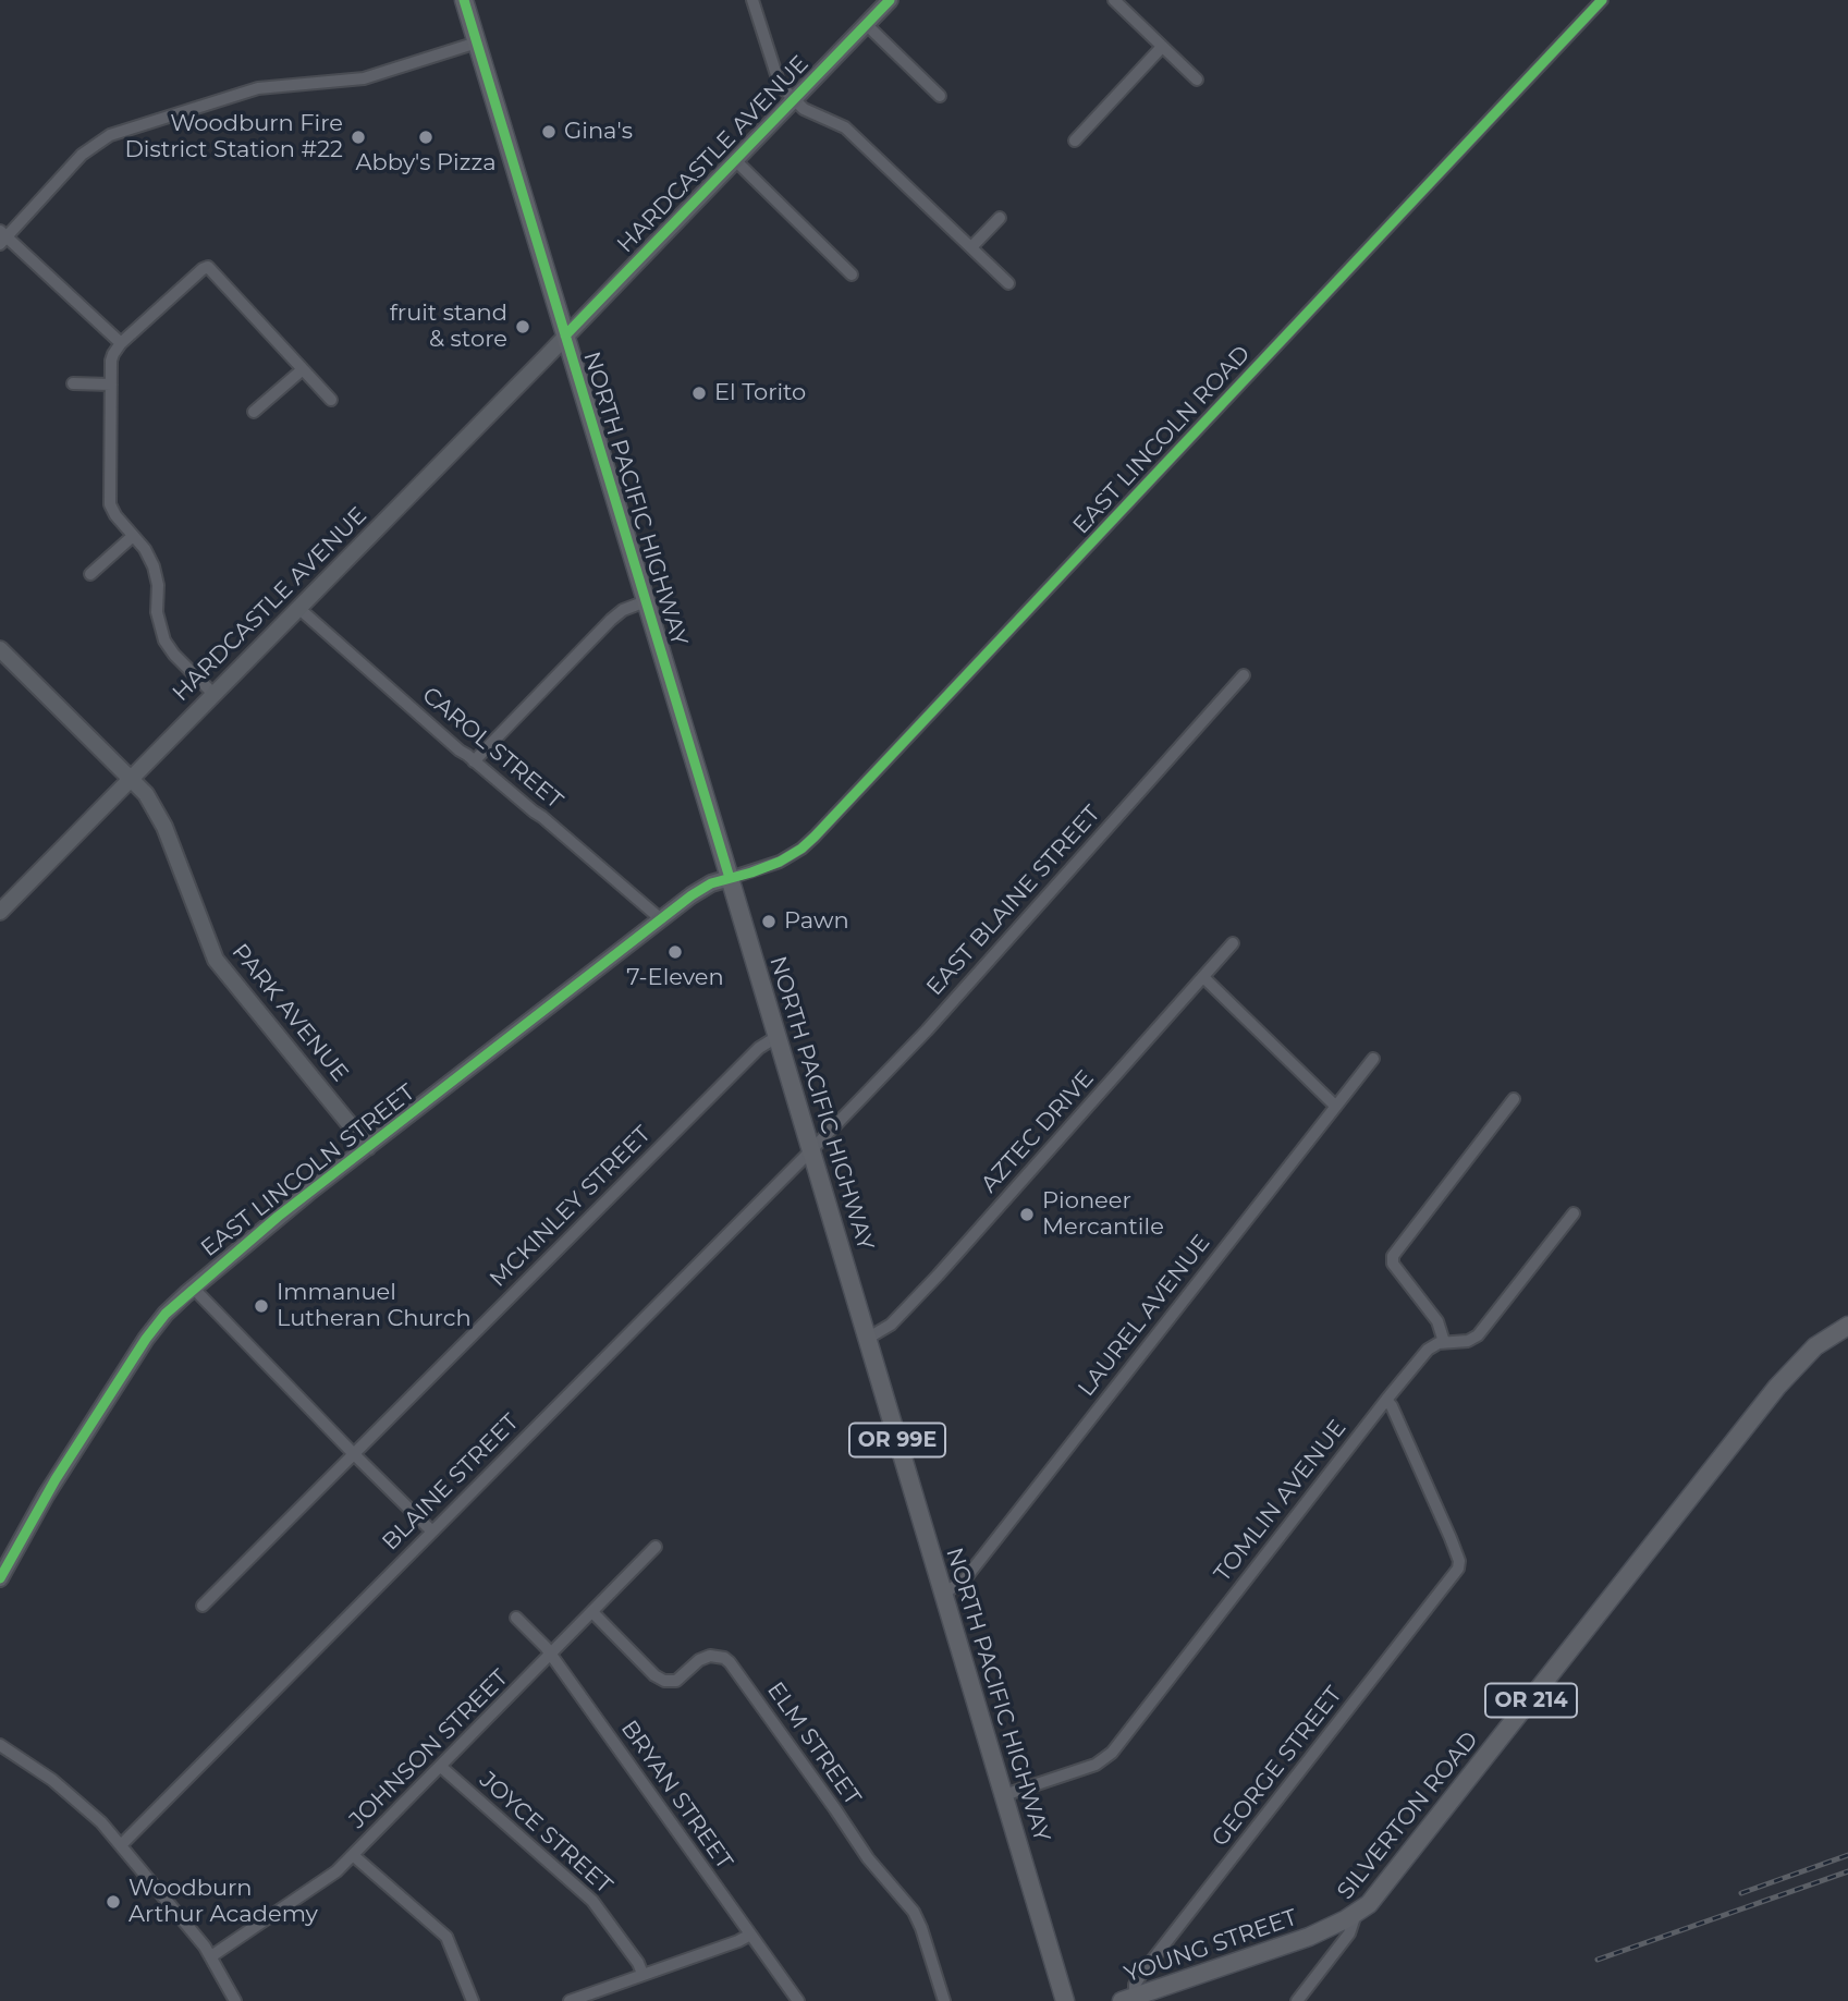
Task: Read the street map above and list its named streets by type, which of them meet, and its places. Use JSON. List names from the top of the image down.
{
  "streets": {
    "main road": [
      "NORTH PACIFIC HIGHWAY",
      "OR 99E",
      "OR 214",
      "SILVERTON ROAD",
      "YOUNG STREET"
    ],
    "street": [
      "HARDCASTLE AVENUE",
      "EAST LINCOLN ROAD",
      "CAROL STREET",
      "EAST BLAINE STREET",
      "PARK AVENUE",
      "AZTEC DRIVE",
      "EAST LINCOLN STREET",
      "MCKINLEY STREET",
      "LAUREL AVENUE",
      "BLAINE STREET",
      "TOMLIN AVENUE",
      "ELM STREET",
      "JOHNSON STREET",
      "GEORGE STREET",
      "BRYAN STREET",
      "JOYCE STREET"
    ]
  },
  "crossings": [
    ["HARDCASTLE AVENUE", "NORTH PACIFIC HIGHWAY"],
    ["HARDCASTLE AVENUE", "CAROL STREET"],
    ["HARDCASTLE AVENUE", "PARK AVENUE"],
    ["EAST LINCOLN ROAD", "NORTH PACIFIC HIGHWAY"],
    ["EAST LINCOLN ROAD", "EAST LINCOLN STREET"],
    ["NORTH PACIFIC HIGHWAY", "EAST BLAINE STREET"],
    ["NORTH PACIFIC HIGHWAY", "AZTEC DRIVE"],
    ["NORTH PACIFIC HIGHWAY", "EAST LINCOLN STREET"],
    ["NORTH PACIFIC HIGHWAY", "MCKINLEY STREET"],
    ["NORTH PACIFIC HIGHWAY", "LAUREL AVENUE"],
    ["NORTH PACIFIC HIGHWAY", "BLAINE STREET"],
    ["NORTH PACIFIC HIGHWAY", "TOMLIN AVENUE"],
    ["CAROL STREET", "EAST LINCOLN STREET"],
    ["EAST BLAINE STREET", "BLAINE STREET"],
    ["PARK AVENUE", "EAST LINCOLN STREET"],
    ["TOMLIN AVENUE", "GEORGE STREET"],
    ["ELM STREET", "JOHNSON STREET"],
    ["JOHNSON STREET", "BRYAN STREET"],
    ["JOHNSON STREET", "JOYCE STREET"],
    ["GEORGE STREET", "YOUNG STREET"],
    ["SILVERTON ROAD", "YOUNG STREET"]
  ],
  "places": [
    "Gina's",
    "Woodburn Fire District Station #22",
    "Abby's Pizza",
    "fruit stand & store",
    "El Torito",
    "Pawn",
    "7-Eleven",
    "Pioneer Mercantile",
    "Immanuel Lutheran Church",
    "Woodburn Arthur Academy"
  ]
}
